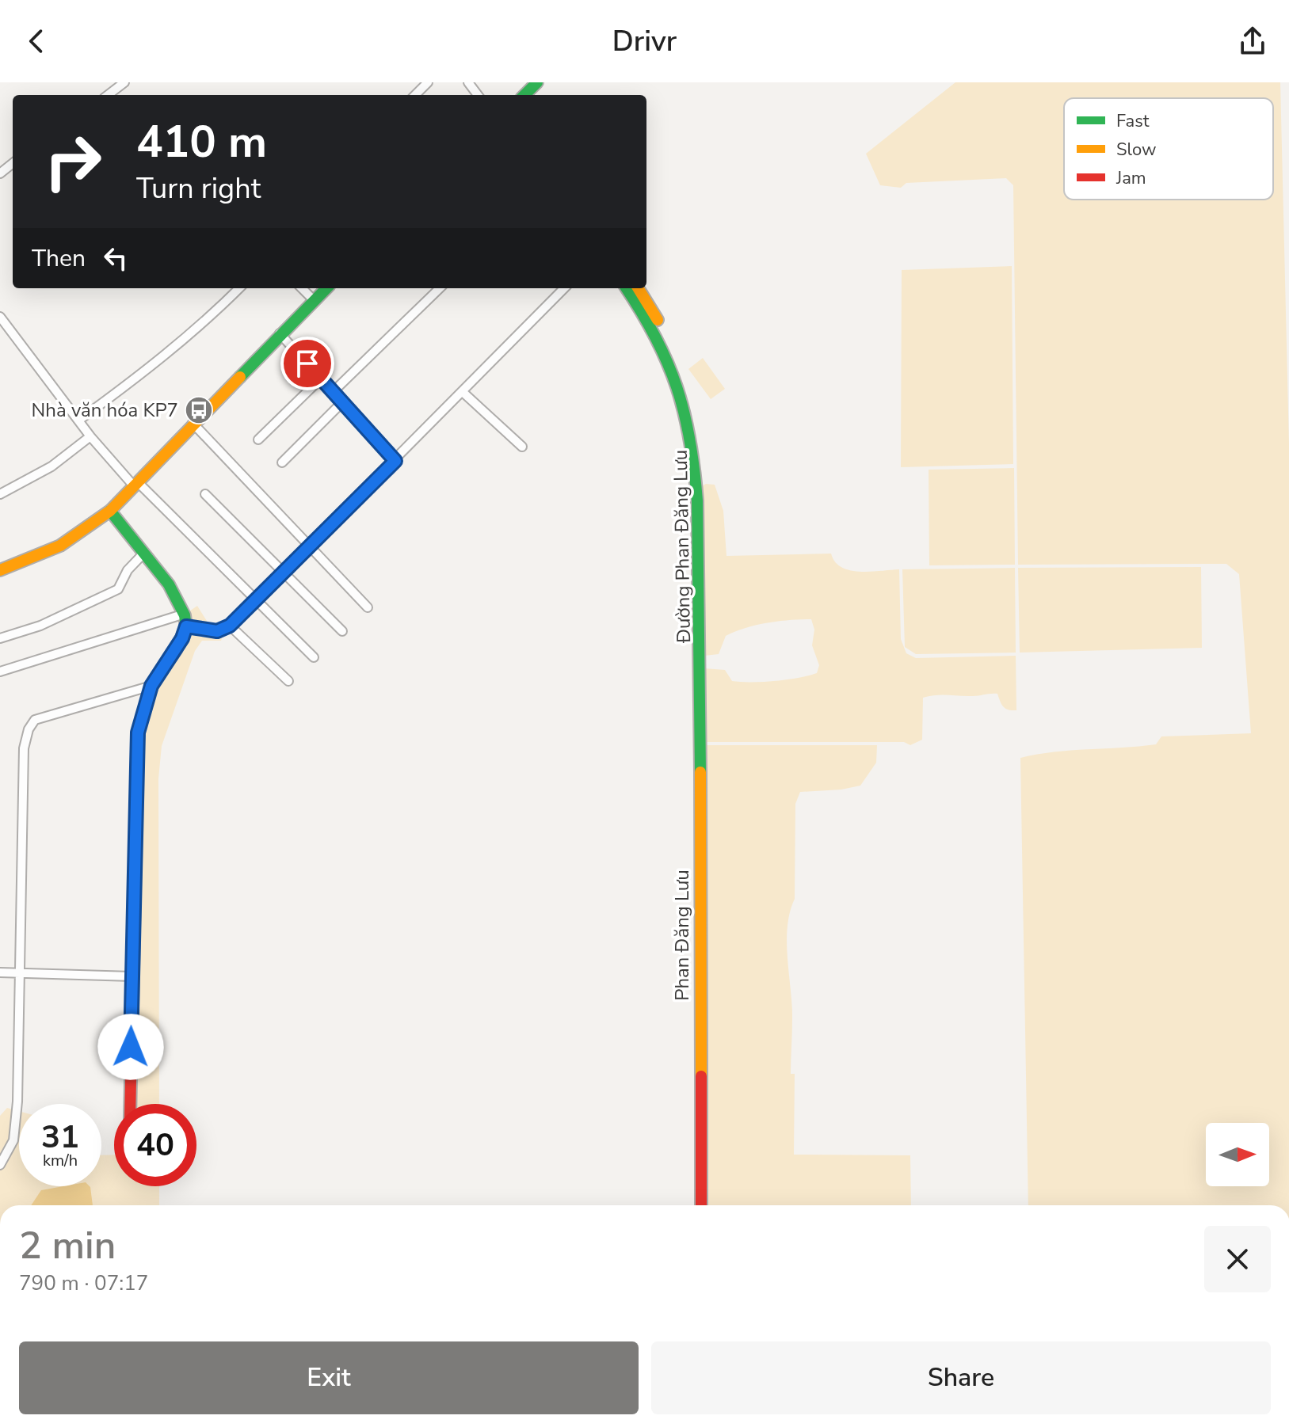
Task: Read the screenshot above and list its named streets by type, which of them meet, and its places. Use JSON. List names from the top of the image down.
{
  "streets": {
    "street": ["Đường Phan Đăng Lưu", "Phan Đăng Lưu"]
  },
  "crossings": [
    ["Đường Phan Đăng Lưu", "Phan Đăng Lưu"]
  ],
  "places": {
    "bus stop": ["Nhà văn hóa KP7"]
  },
  "legend": ["Fast", "Slow", "Jam"],
  "north": "right",
  "page": {
    "header": "Drivr",
    "turn": ["410 m", "Turn right"],
    "then": "Then",
    "speed": "31 km/h",
    "limit": "40",
    "heading": ["2 min", "790 m · 07:17"],
    "buttons": ["Exit", "Share"]
  }
}
